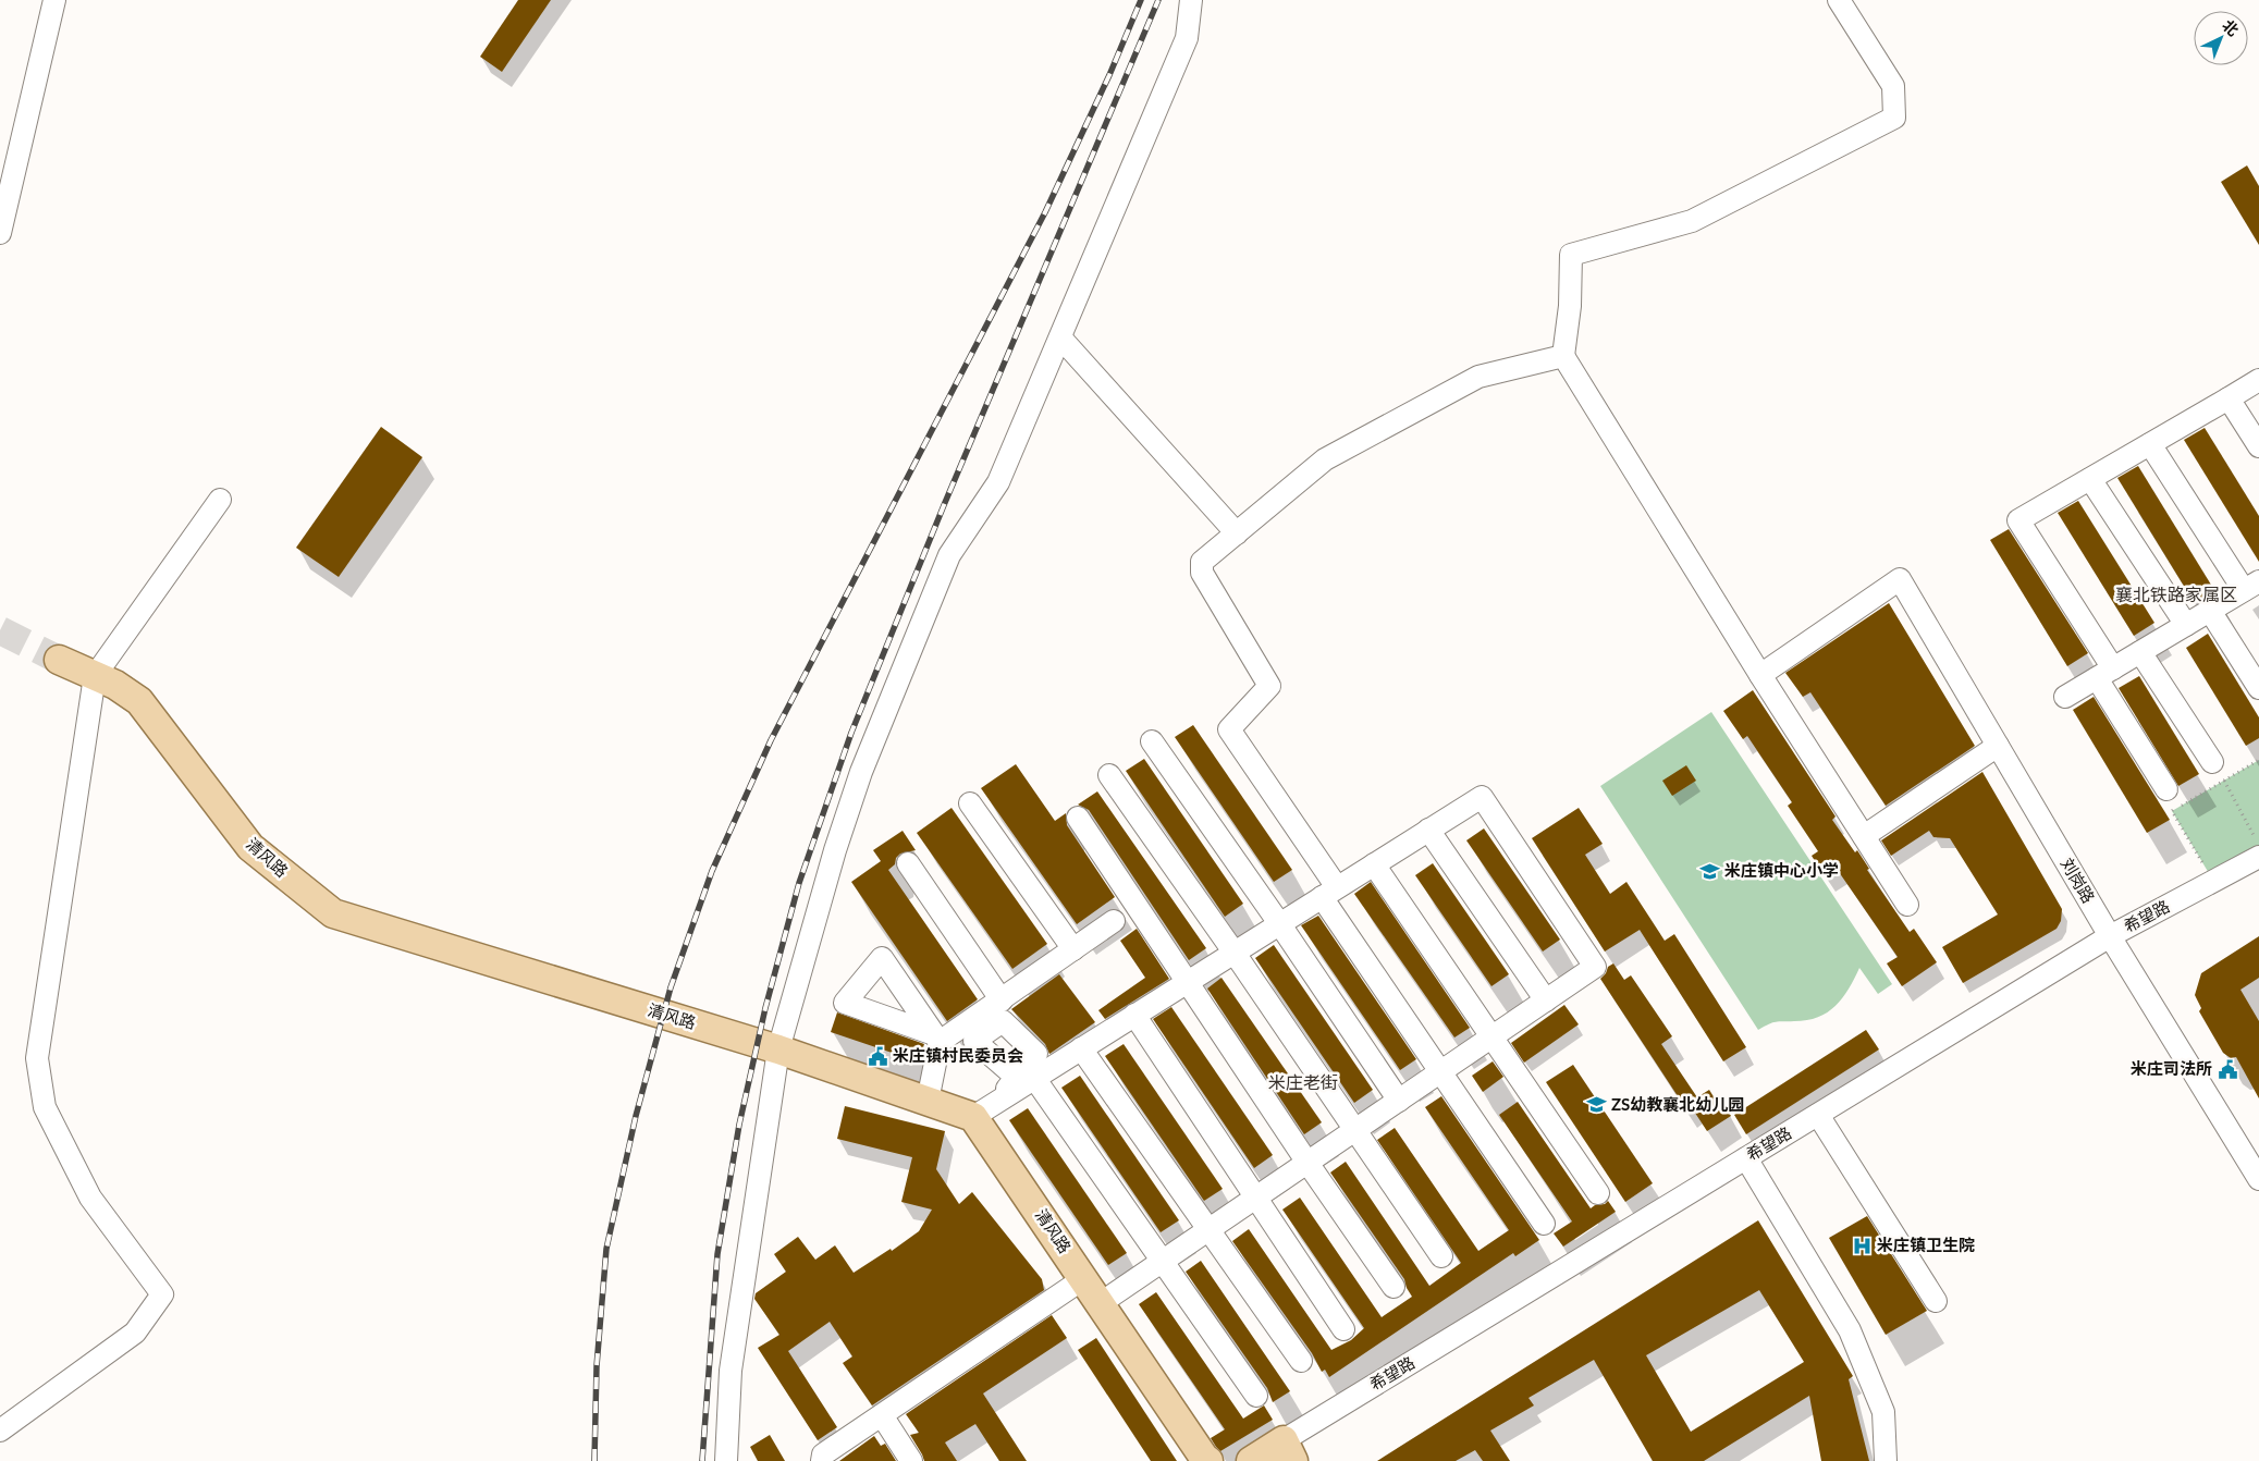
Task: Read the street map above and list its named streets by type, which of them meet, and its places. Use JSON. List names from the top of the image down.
{
  "streets": {
    "main road": ["清风路"],
    "street": ["刘岗路", "希望路"]
  },
  "crossings": [
    ["刘岗路", "希望路"]
  ],
  "districts": ["襄北铁路家属区", "米庄老街"],
  "places": {
    "school or university": ["米庄镇中心小学", "ZS幼教襄北幼儿园"],
    "public building": ["米庄镇村民委员会", "米庄司法所"],
    "hospital": ["米庄镇卫生院"]
  },
  "north": "top right"
}
